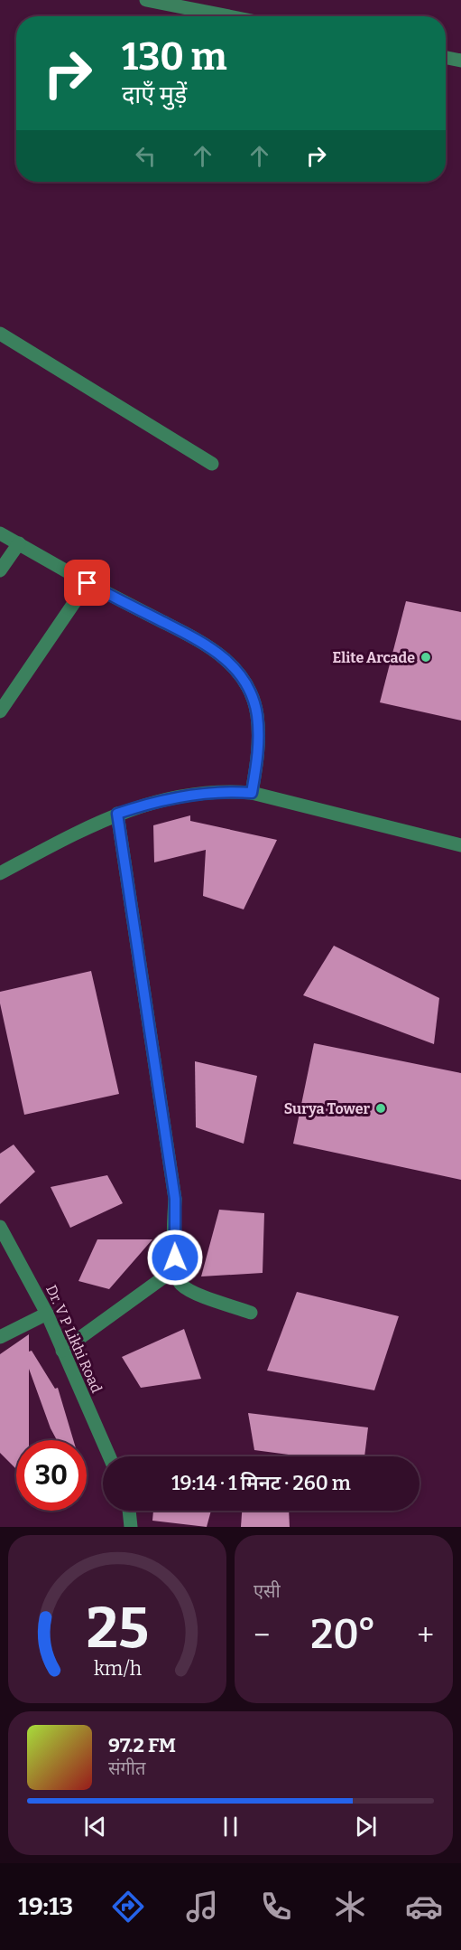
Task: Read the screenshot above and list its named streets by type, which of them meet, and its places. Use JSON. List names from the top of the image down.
{
  "streets": {
    "street": ["Dr. V P Likhi Road"]
  },
  "places": ["Elite Arcade", "Surya Tower"],
  "page": {
    "turn": ["130 m", "दाएँ मुड़ें"],
    "limit": "30",
    "trip": "19:14 · 1 मिनट · 260 m",
    "tile": "एसी",
    "heat": ["−", "20°", "+"],
    "song": ["97.2 FM", "संगीत"],
    "tabs": "19:13",
    "gauge": ["25", "km/h"]
  }
}
